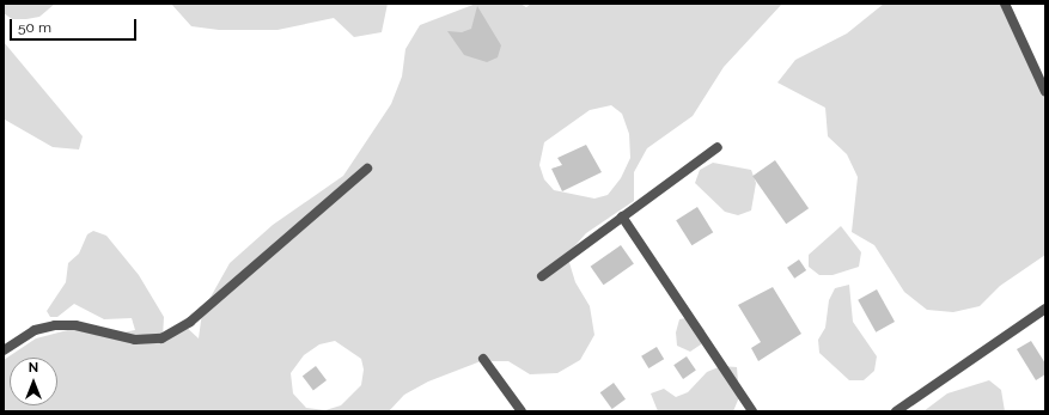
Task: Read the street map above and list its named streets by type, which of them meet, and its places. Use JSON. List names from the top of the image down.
{
  "scale_bar": "50 m",
  "north": "top"
}
